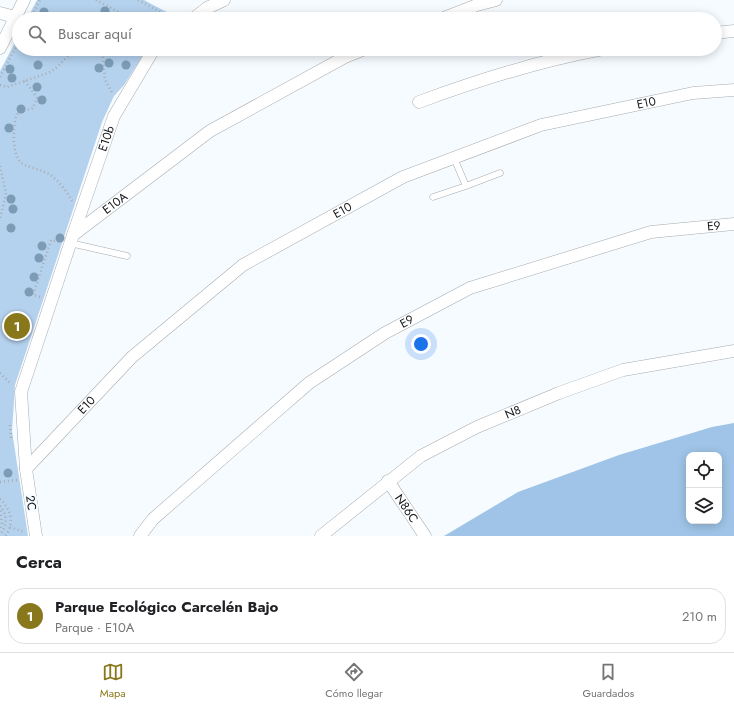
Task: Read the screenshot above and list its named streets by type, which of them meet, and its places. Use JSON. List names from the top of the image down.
{
  "streets": {
    "street": [
      "E10",
      "E10b",
      "E10A",
      "E9",
      "N8",
      "2C",
      "N86C"
    ]
  },
  "crossings": [
    ["E10", "2C"],
    ["E10b", "E10A"],
    ["N8", "N86C"]
  ],
  "page": {
    "search": "Buscar aquí",
    "pins": "1",
    "heading": "Cerca",
    "list": [
      {
        "mark": "1",
        "name": "Parque Ecológico Carcelén Bajo",
        "note": "Parque · E10A",
        "value": "210 m"
      }
    ],
    "nav": ["Mapa", "Cómo llegar", "Guardados"]
  }
}
